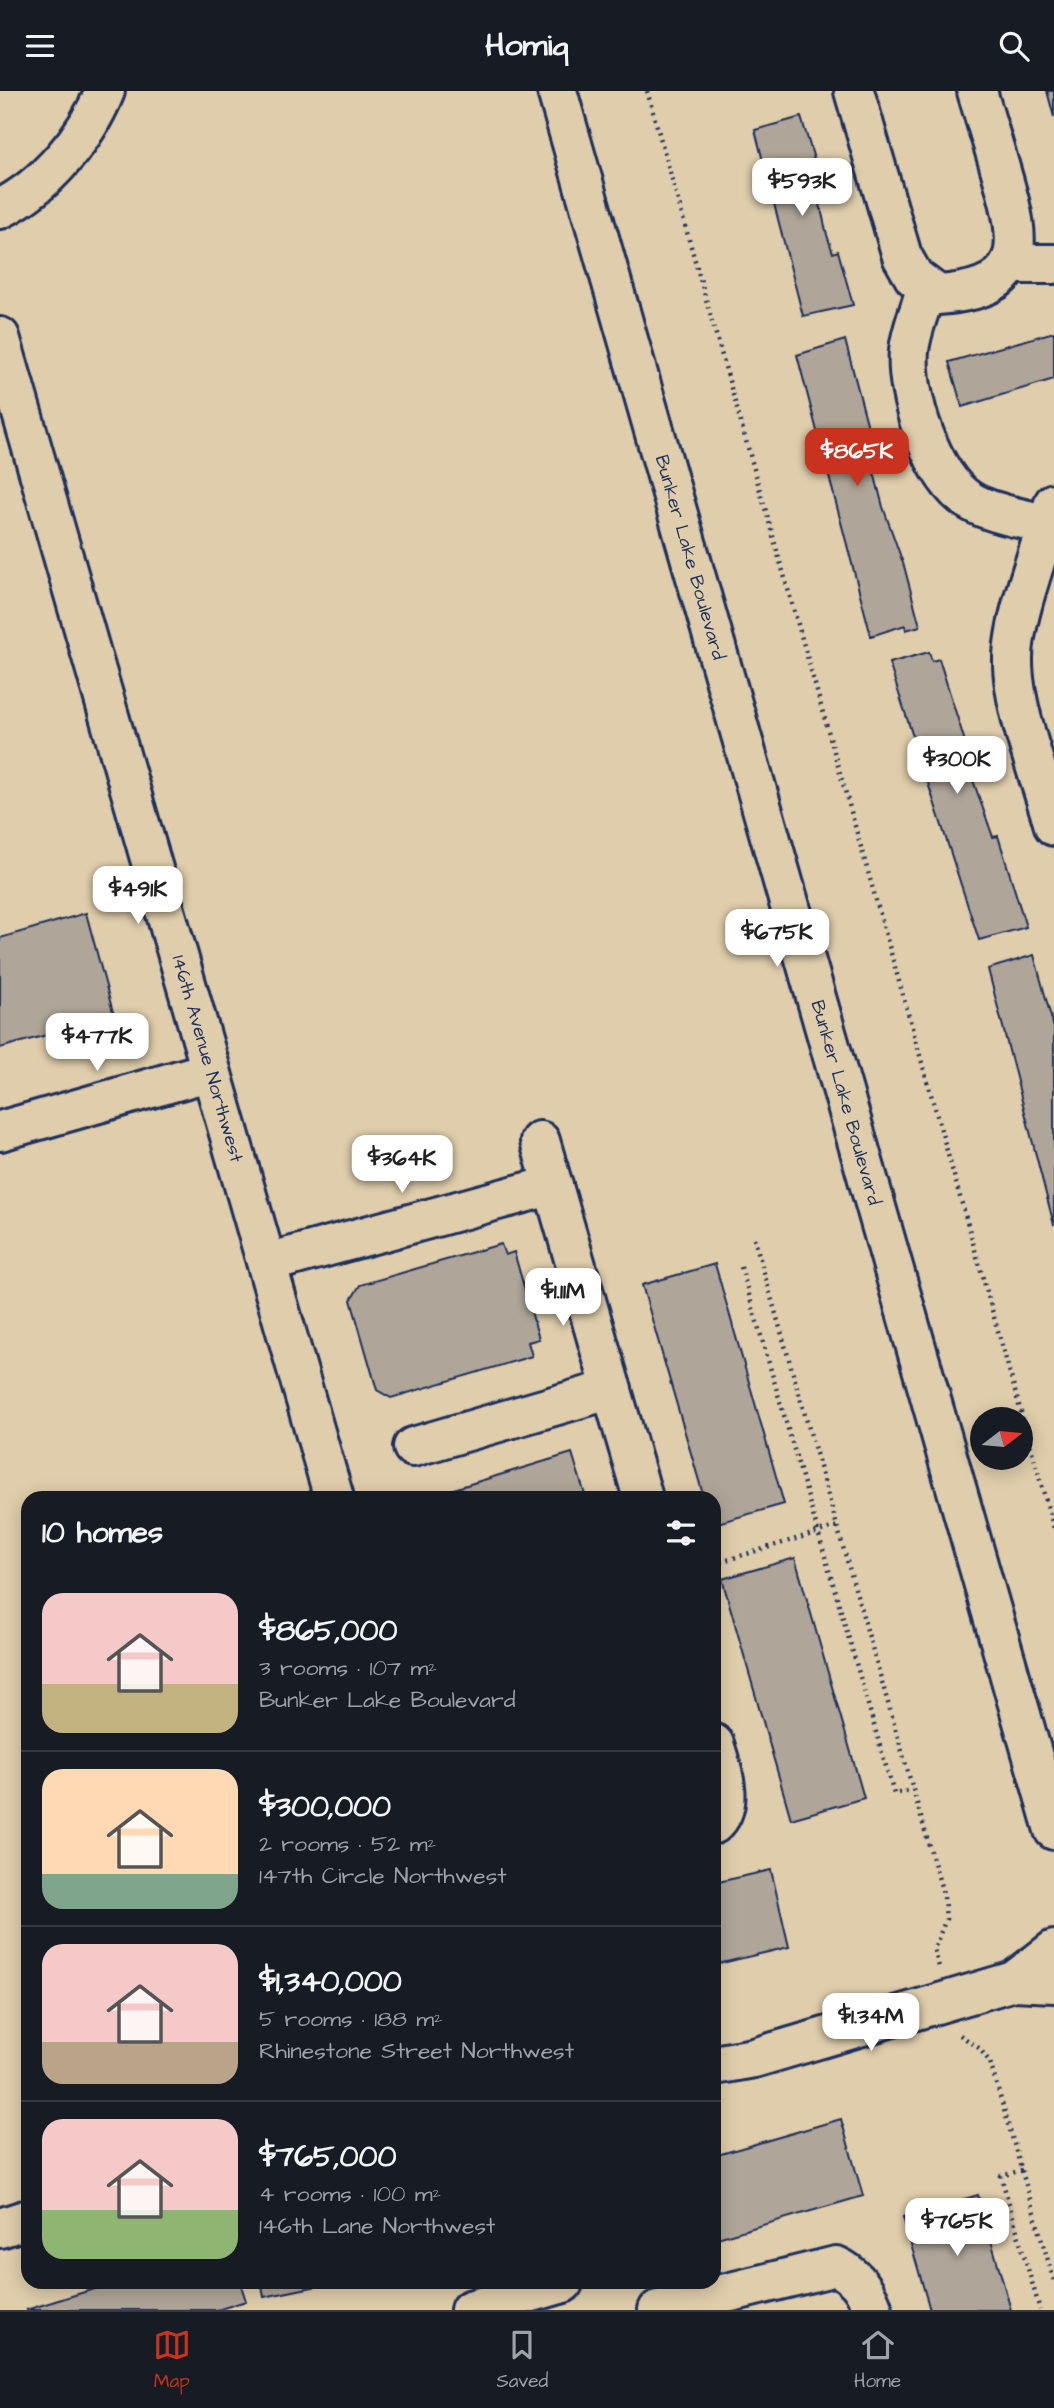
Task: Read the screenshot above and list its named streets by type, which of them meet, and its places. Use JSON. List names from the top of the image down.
{
  "streets": {
    "street": ["Bunker Lake Boulevard", "146th Avenue Northwest"]
  },
  "north": "right",
  "page": {
    "header": "Homiq",
    "price": [
      "$593K",
      "$865K",
      "$300K",
      "$491K",
      "$675K",
      "$477K",
      "$364K",
      "$1.11M",
      "$1.34M",
      "$765K"
    ],
    "heading": "10 homes",
    "list": [
      {
        "name": "$865,000",
        "note": "3 rooms · 107 m² · Bunker Lake Boulevard"
      },
      {
        "name": "$300,000",
        "note": "2 rooms · 52 m² · 147th Circle Northwest"
      },
      {
        "name": "$1,340,000",
        "note": "5 rooms · 188 m² · Rhinestone Street Northwest"
      },
      {
        "name": "$765,000",
        "note": "4 rooms · 100 m² · 146th Lane Northwest"
      }
    ],
    "tabs": ["Map", "Saved", "Home"]
  }
}
